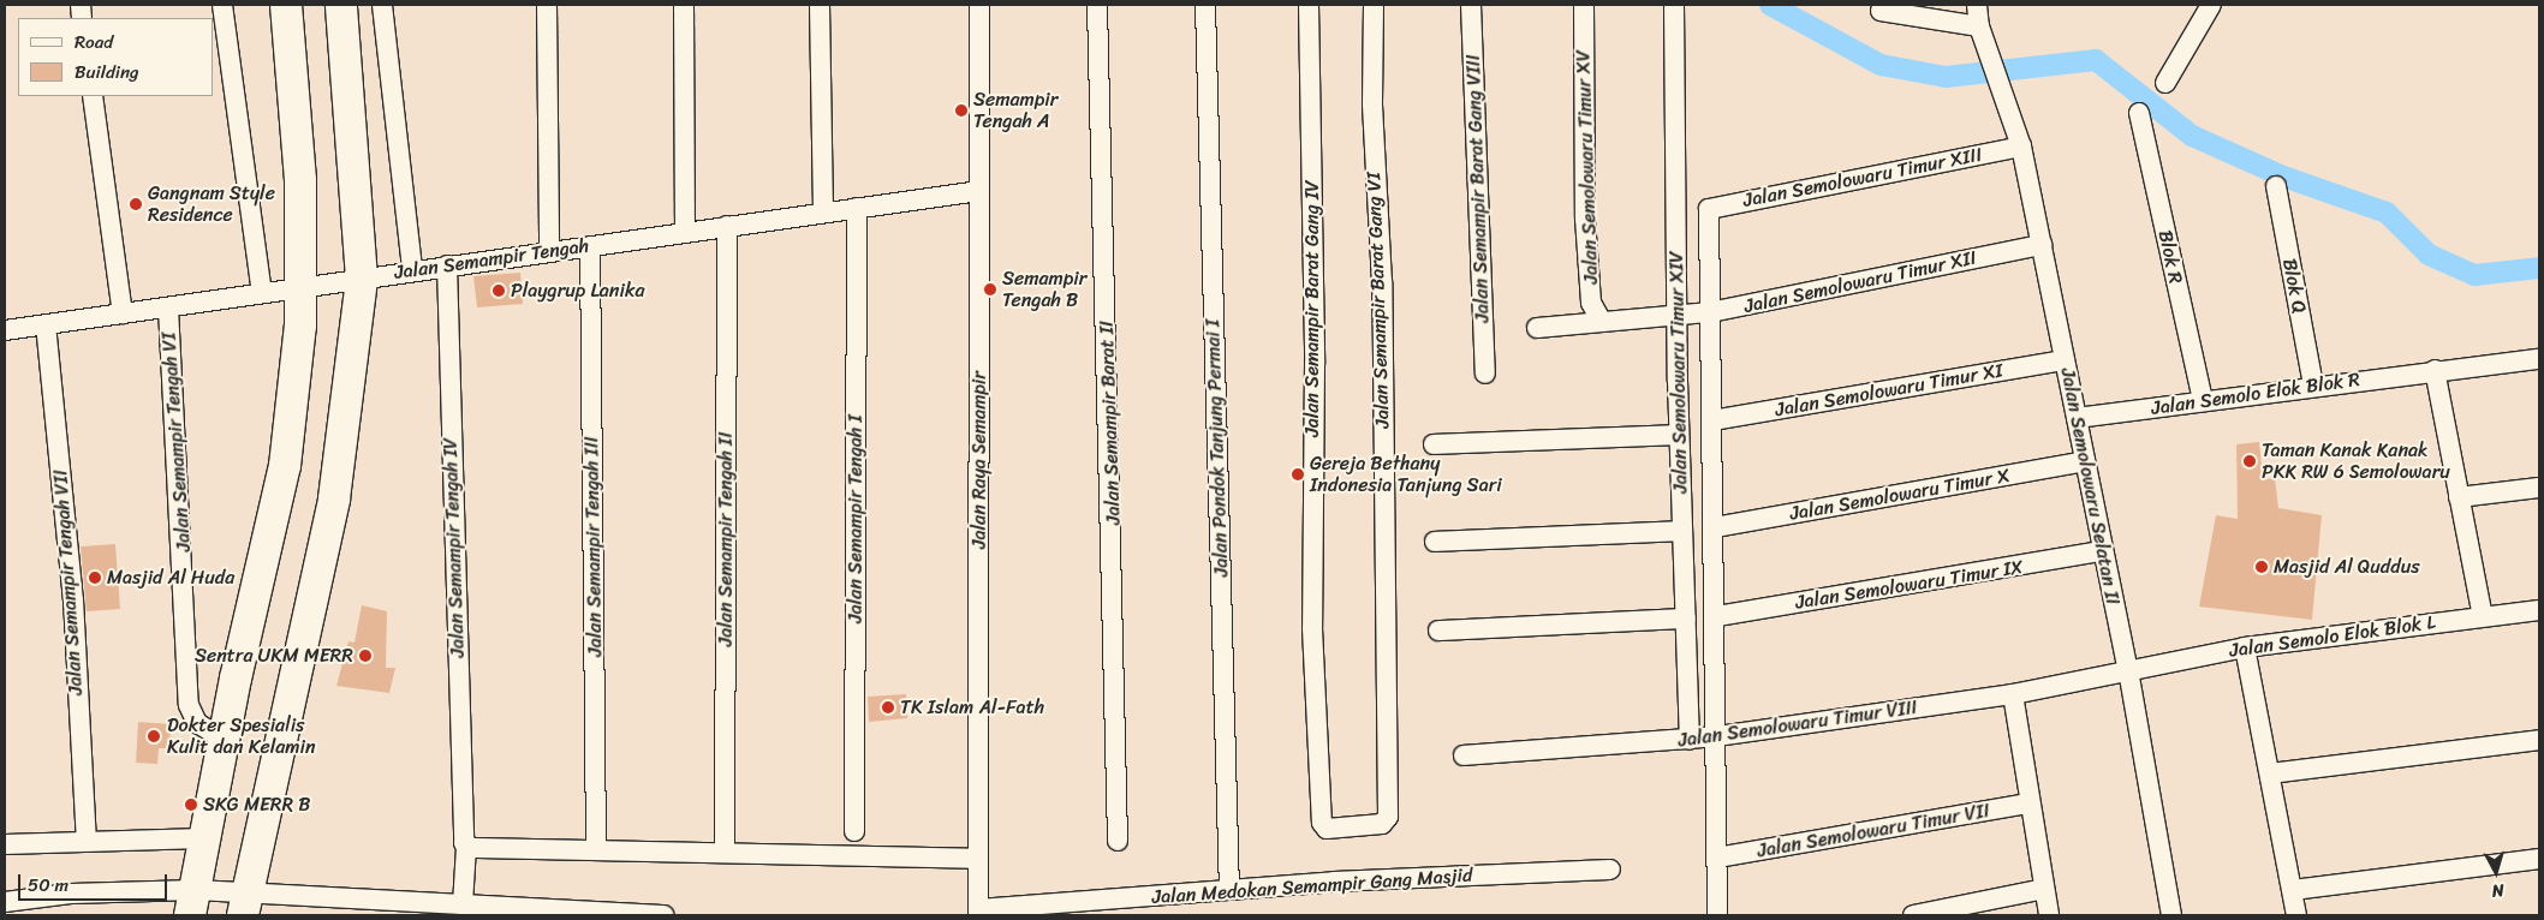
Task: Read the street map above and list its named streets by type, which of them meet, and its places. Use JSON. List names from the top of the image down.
{
  "streets": {
    "street": [
      "Jalan Semolowaru Timur XV",
      "Jalan Semolowaru Timur XIII",
      "Jalan Semampir Barat Gang VIII",
      "Blok R",
      "Jalan Semampir Tengah",
      "Jalan Semolowaru Timur XII",
      "Blok Q",
      "Jalan Semampir Barat Gang VI",
      "Jalan Semampir Barat Gang IV",
      "Jalan Semolowaru Timur XIV",
      "Jalan Semolowaru Timur XI",
      "Jalan Semolo Elok Blok R",
      "Jalan Semampir Barat II",
      "Jalan Semampir Tengah VI",
      "Jalan Pondok Tanjung Permai I",
      "Jalan Raya Semampir",
      "Jalan Semolowaru Selatan II",
      "Jalan Semolowaru Timur X",
      "Jalan Semampir Tengah I",
      "Jalan Semampir Tengah II",
      "Jalan Semampir Tengah III",
      "Jalan Semampir Tengah IV",
      "Jalan Semampir Tengah VII",
      "Jalan Semolowaru Timur IX",
      "Jalan Semolo Elok Blok L",
      "Jalan Semolowaru Timur VIII",
      "Jalan Semolowaru Timur VII",
      "Jalan Medokan Semampir Gang Masjid"
    ]
  },
  "crossings": [
    ["Jalan Semolowaru Timur XIII", "Jalan Semolowaru Timur XIV"],
    ["Jalan Semolowaru Timur XIII", "Jalan Semolowaru Selatan II"],
    ["Blok R", "Jalan Semolo Elok Blok R"],
    ["Jalan Semampir Tengah", "Jalan Semampir Tengah VI"],
    ["Jalan Semampir Tengah", "Jalan Raya Semampir"],
    ["Jalan Semampir Tengah", "Jalan Semampir Tengah I"],
    ["Jalan Semampir Tengah", "Jalan Semampir Tengah II"],
    ["Jalan Semampir Tengah", "Jalan Semampir Tengah III"],
    ["Jalan Semampir Tengah", "Jalan Semampir Tengah IV"],
    ["Jalan Semampir Tengah", "Jalan Semampir Tengah VII"],
    ["Jalan Semolowaru Timur XII", "Jalan Semolowaru Timur XIV"],
    ["Jalan Semolowaru Timur XII", "Jalan Semolowaru Selatan II"],
    ["Blok Q", "Jalan Semolo Elok Blok R"],
    ["Jalan Semampir Barat Gang VI", "Jalan Semampir Barat Gang IV"],
    ["Jalan Semolowaru Timur XIV", "Jalan Semolowaru Timur XI"],
    ["Jalan Semolowaru Timur XIV", "Jalan Semolowaru Timur X"],
    ["Jalan Semolowaru Timur XIV", "Jalan Semolowaru Timur IX"],
    ["Jalan Semolowaru Timur XIV", "Jalan Semolowaru Timur VIII"],
    ["Jalan Semolowaru Timur XIV", "Jalan Semolowaru Timur VII"],
    ["Jalan Semolowaru Timur XI", "Jalan Semolowaru Selatan II"],
    ["Jalan Semolo Elok Blok R", "Jalan Semolowaru Selatan II"],
    ["Jalan Pondok Tanjung Permai I", "Jalan Medokan Semampir Gang Masjid"],
    ["Jalan Raya Semampir", "Jalan Medokan Semampir Gang Masjid"],
    ["Jalan Semolowaru Selatan II", "Jalan Semolowaru Timur X"],
    ["Jalan Semolowaru Selatan II", "Jalan Semolowaru Timur IX"],
    ["Jalan Semolowaru Selatan II", "Jalan Semolo Elok Blok L"],
    ["Jalan Semolowaru Selatan II", "Jalan Semolowaru Timur VIII"],
    ["Jalan Semolo Elok Blok L", "Jalan Semolowaru Timur VIII"]
  ],
  "places": [
    "Semampir Tengah A",
    "Gangnam Style Residence",
    "Semampir Tengah B",
    "Playgrup Lanika",
    "Taman Kanak Kanak PKK RW 6 Semolowaru",
    "Gereja Bethany Indonesia Tanjung Sari",
    "Masjid Al Quddus",
    "Masjid Al Huda",
    "Sentra UKM MERR",
    "TK Islam Al-Fath",
    "Dokter Spesialis Kulit dan Kelamin",
    "SKG MERR B"
  ],
  "legend": ["Road", "Building"],
  "scale_bar": "50 m",
  "north": "bottom"
}
